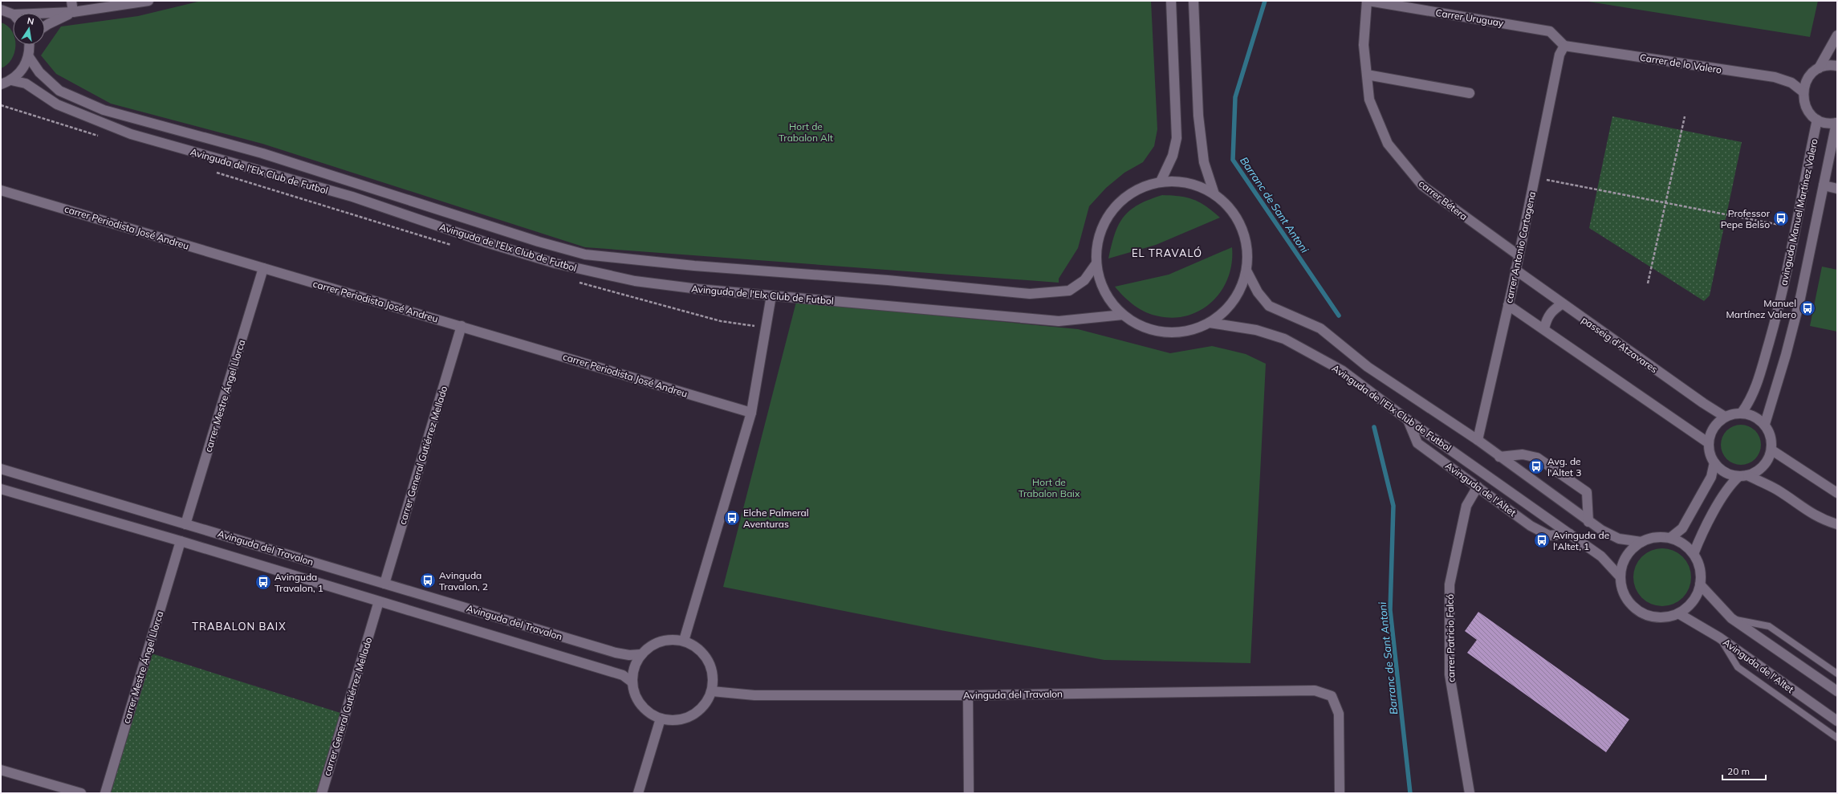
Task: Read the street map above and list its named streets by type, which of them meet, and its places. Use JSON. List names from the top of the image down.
{
  "streets": {
    "street": [
      "Carrer Uruguay",
      "Carrer de lo Valero",
      "Avinguda de l'Elx Club de Futbol",
      "carrer Bétera",
      "avinguda Manuel Martínez Valero",
      "carrer Periodista José Andreu",
      "carrer Antonio Cartagena",
      "passeig d'Atzavares",
      "carrer Mestre Ángel Llorca",
      "carrer General Gutiérrez Mellado",
      "Avinguda de l'Altet",
      "Avinguda del Travalon",
      "carrer Patricio Falcó"
    ]
  },
  "crossings": [
    ["Carrer Uruguay", "Carrer de lo Valero"],
    ["Carrer Uruguay", "carrer Bétera"],
    ["Carrer Uruguay", "carrer Antonio Cartagena"],
    ["Carrer de lo Valero", "carrer Antonio Cartagena"],
    ["Avinguda de l'Elx Club de Futbol", "carrer Antonio Cartagena"],
    ["Avinguda de l'Elx Club de Futbol", "Avinguda de l'Altet"],
    ["carrer Bétera", "carrer Antonio Cartagena"],
    ["avinguda Manuel Martínez Valero", "passeig d'Atzavares"],
    ["carrer Periodista José Andreu", "carrer Mestre Ángel Llorca"],
    ["carrer Periodista José Andreu", "carrer General Gutiérrez Mellado"],
    ["carrer Antonio Cartagena", "passeig d'Atzavares"],
    ["carrer Mestre Ángel Llorca", "Avinguda del Travalon"],
    ["carrer General Gutiérrez Mellado", "Avinguda del Travalon"],
    ["Avinguda de l'Altet", "carrer Patricio Falcó"]
  ],
  "districts": ["EL TRAVALÓ", "TRABALON BAIX"],
  "water": ["Barranc de Sant Antoni"],
  "parks": ["Hort de Trabalon Alt", "Hort de Trabalon Baix"],
  "places": {
    "bus stop": [
      "Professor Pepe Belso",
      "Manuel Martínez Valero",
      "Avg. de l'Altet 3",
      "Elche Palmeral Aventuras",
      "Avinguda de l'Altet, 1",
      "Avinguda Travalon, 2",
      "Avinguda Travalon, 1"
    ]
  },
  "scale_bar": "20 m",
  "north": "top"
}
